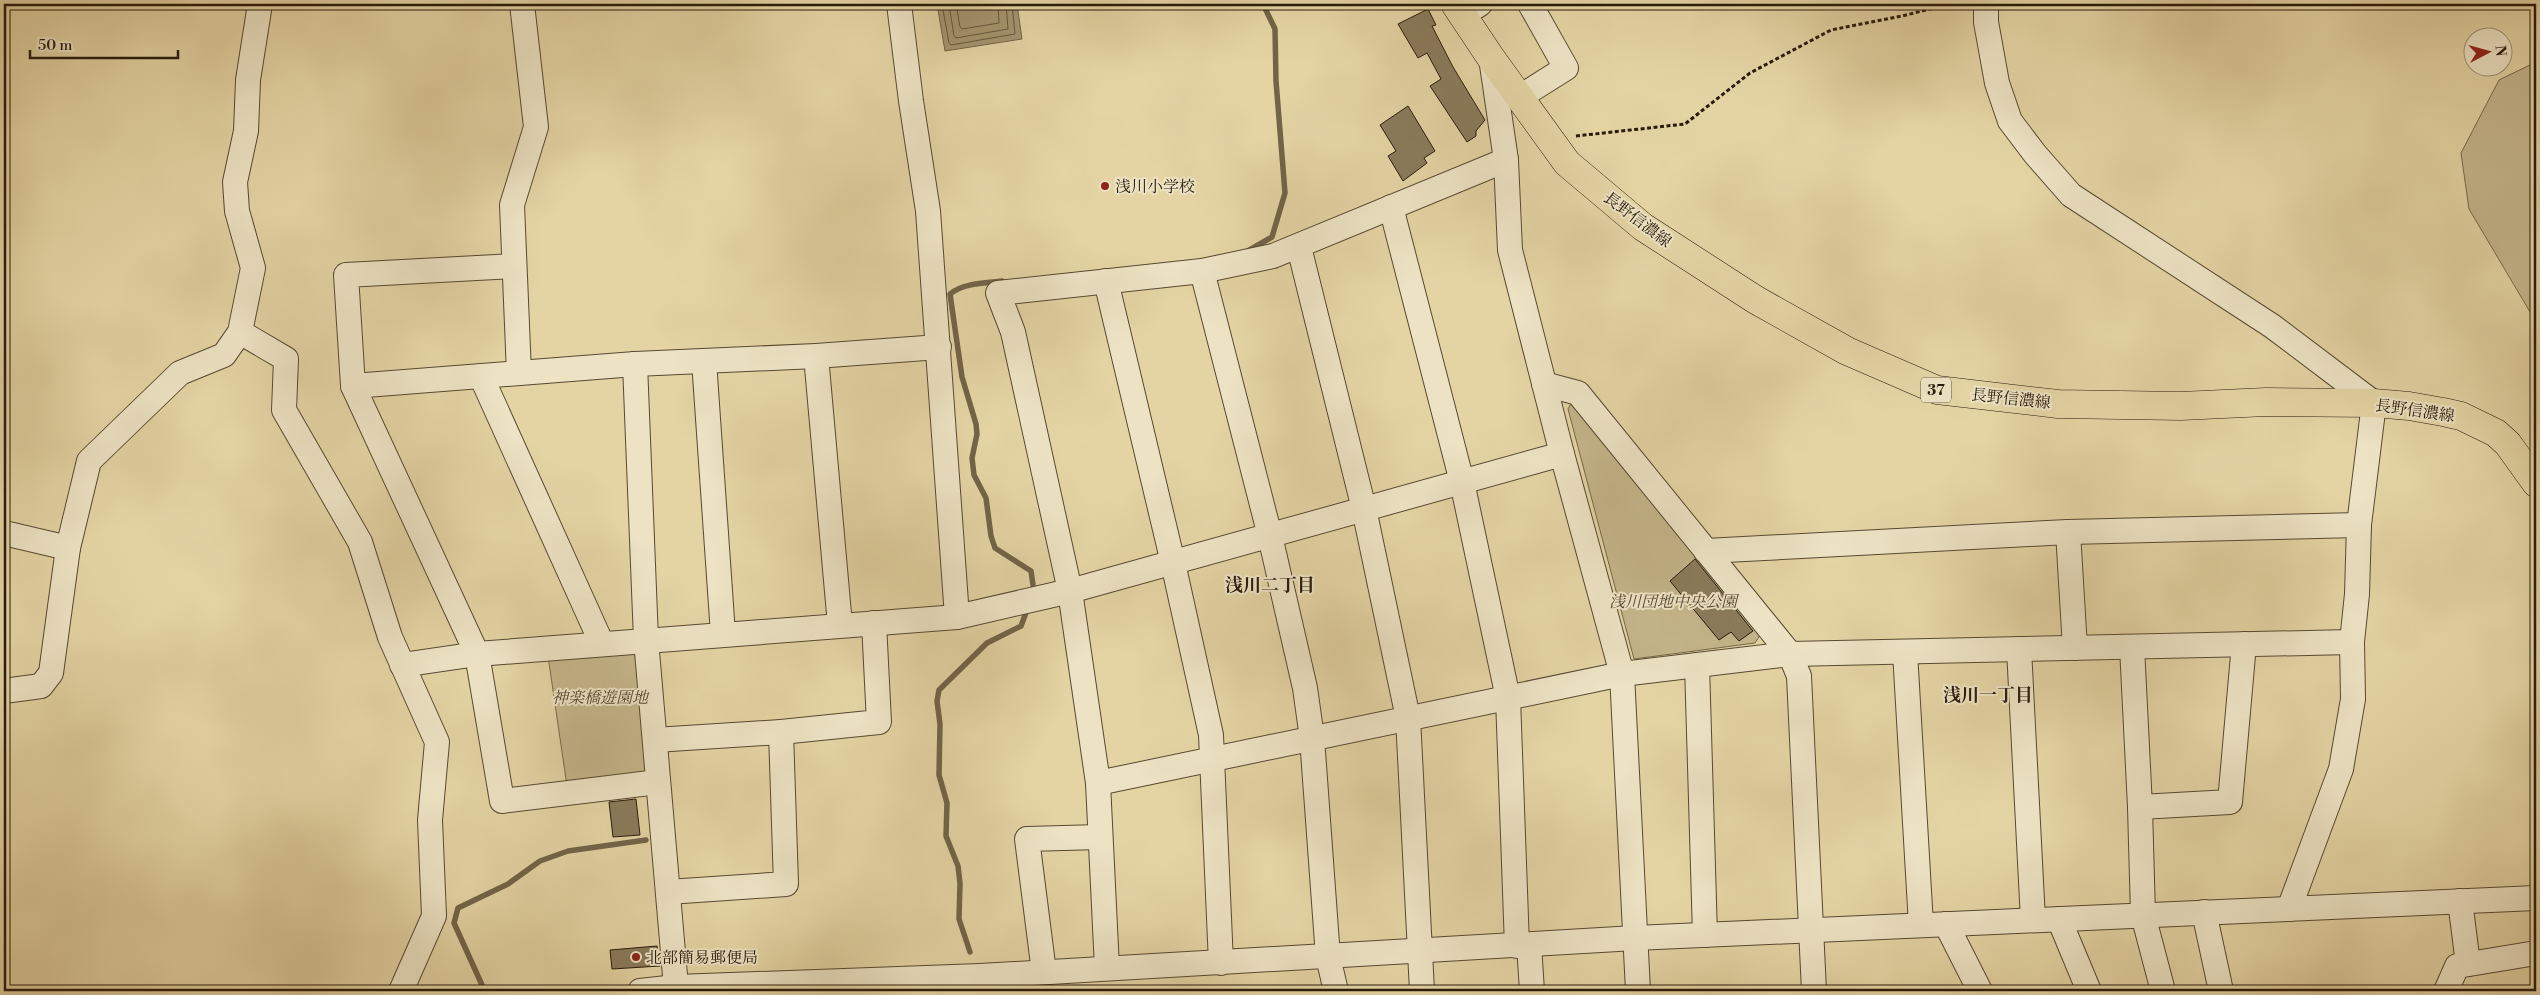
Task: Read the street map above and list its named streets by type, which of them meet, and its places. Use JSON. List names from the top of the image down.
{
  "streets": {
    "main road": ["長野信濃線", "37"]
  },
  "districts": ["浅川二丁目", "浅川一丁目"],
  "parks": ["浅川団地中央公園", "神楽橋遊園地"],
  "places": ["浅川小学校", "北部簡易郵便局"],
  "scale_bar": "50 m",
  "north": "right"
}
